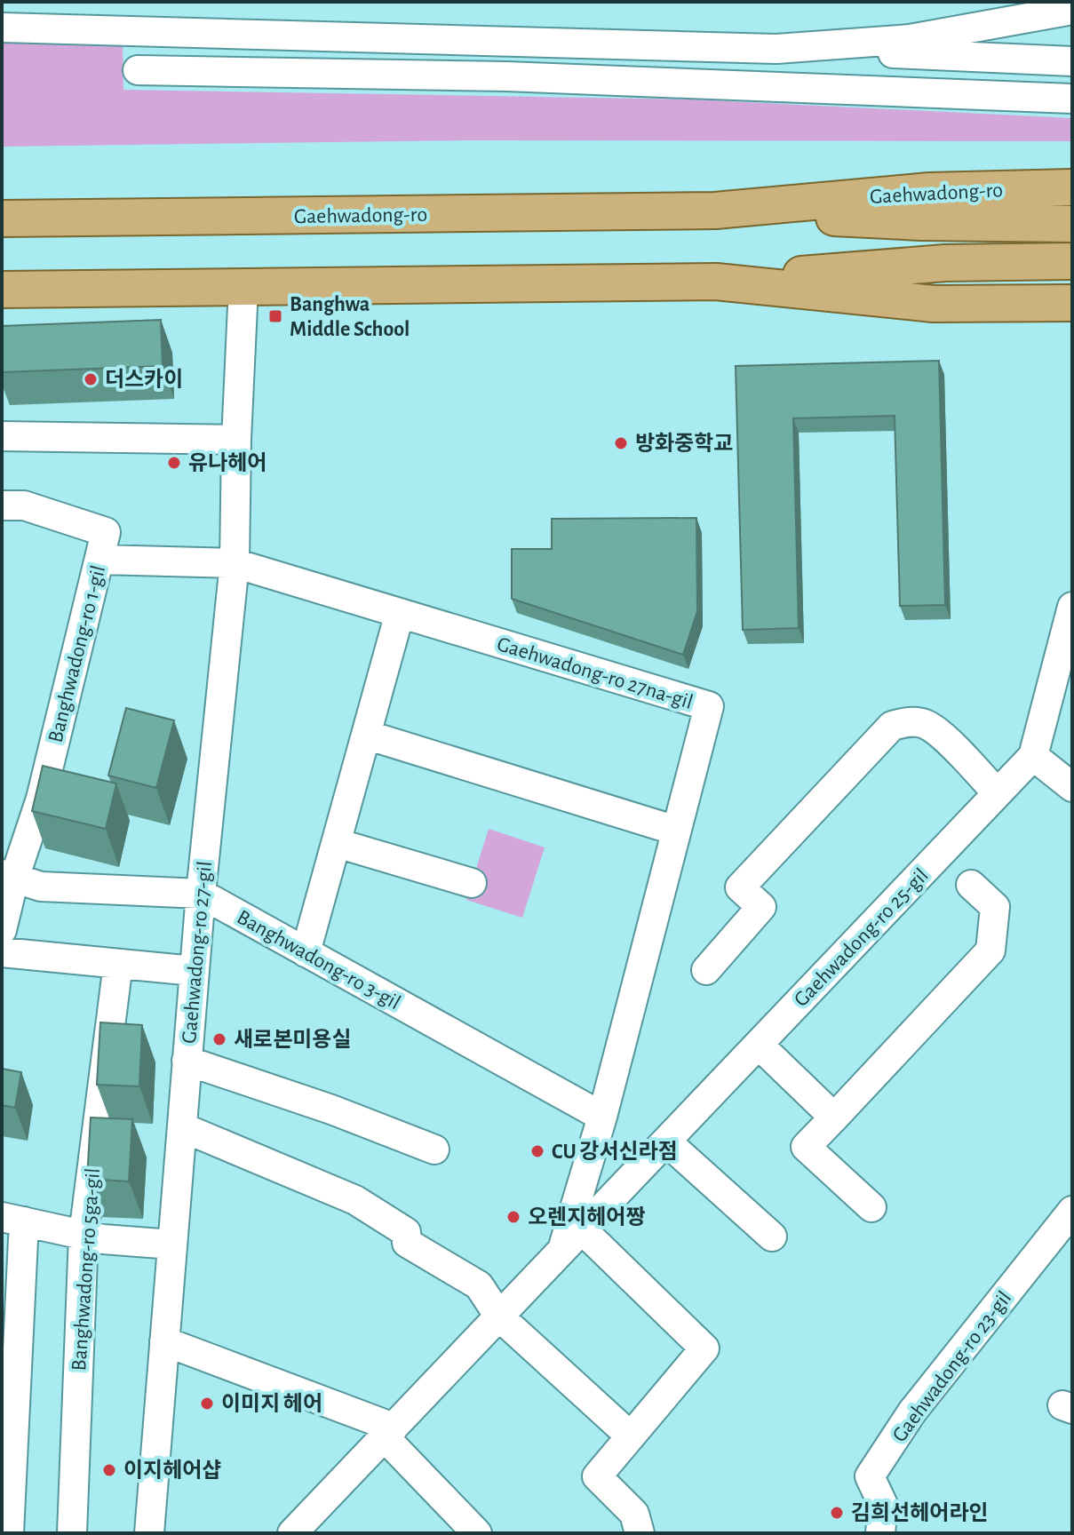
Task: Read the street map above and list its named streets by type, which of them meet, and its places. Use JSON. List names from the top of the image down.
{
  "streets": {
    "main road": ["Gaehwadong-ro"],
    "street": [
      "Banghwadong-ro 1-gil",
      "Gaehwadong-ro 27na-gil",
      "Gaehwadong-ro 25-gil",
      "Gaehwadong-ro 27-gil",
      "Banghwadong-ro 3-gil",
      "Banghwadong-ro 5ga-gil",
      "Gaehwadong-ro 23-gil"
    ]
  },
  "crossings": [
    ["Banghwadong-ro 1-gil", "Banghwadong-ro 3-gil"],
    ["Gaehwadong-ro 27na-gil", "Gaehwadong-ro 25-gil"],
    ["Gaehwadong-ro 27na-gil", "Gaehwadong-ro 27-gil"],
    ["Gaehwadong-ro 27na-gil", "Banghwadong-ro 3-gil"],
    ["Gaehwadong-ro 27-gil", "Banghwadong-ro 3-gil"]
  ],
  "places": {
    "transit": ["Banghwa Middle School"],
    "other": [
      "더스카이",
      "방화중학교",
      "유나헤어",
      "새로본미용실",
      "CU 강서신라점",
      "오렌지헤어짱",
      "이미지 헤어",
      "이지헤어샵",
      "김희선헤어라인"
    ]
  }
}
